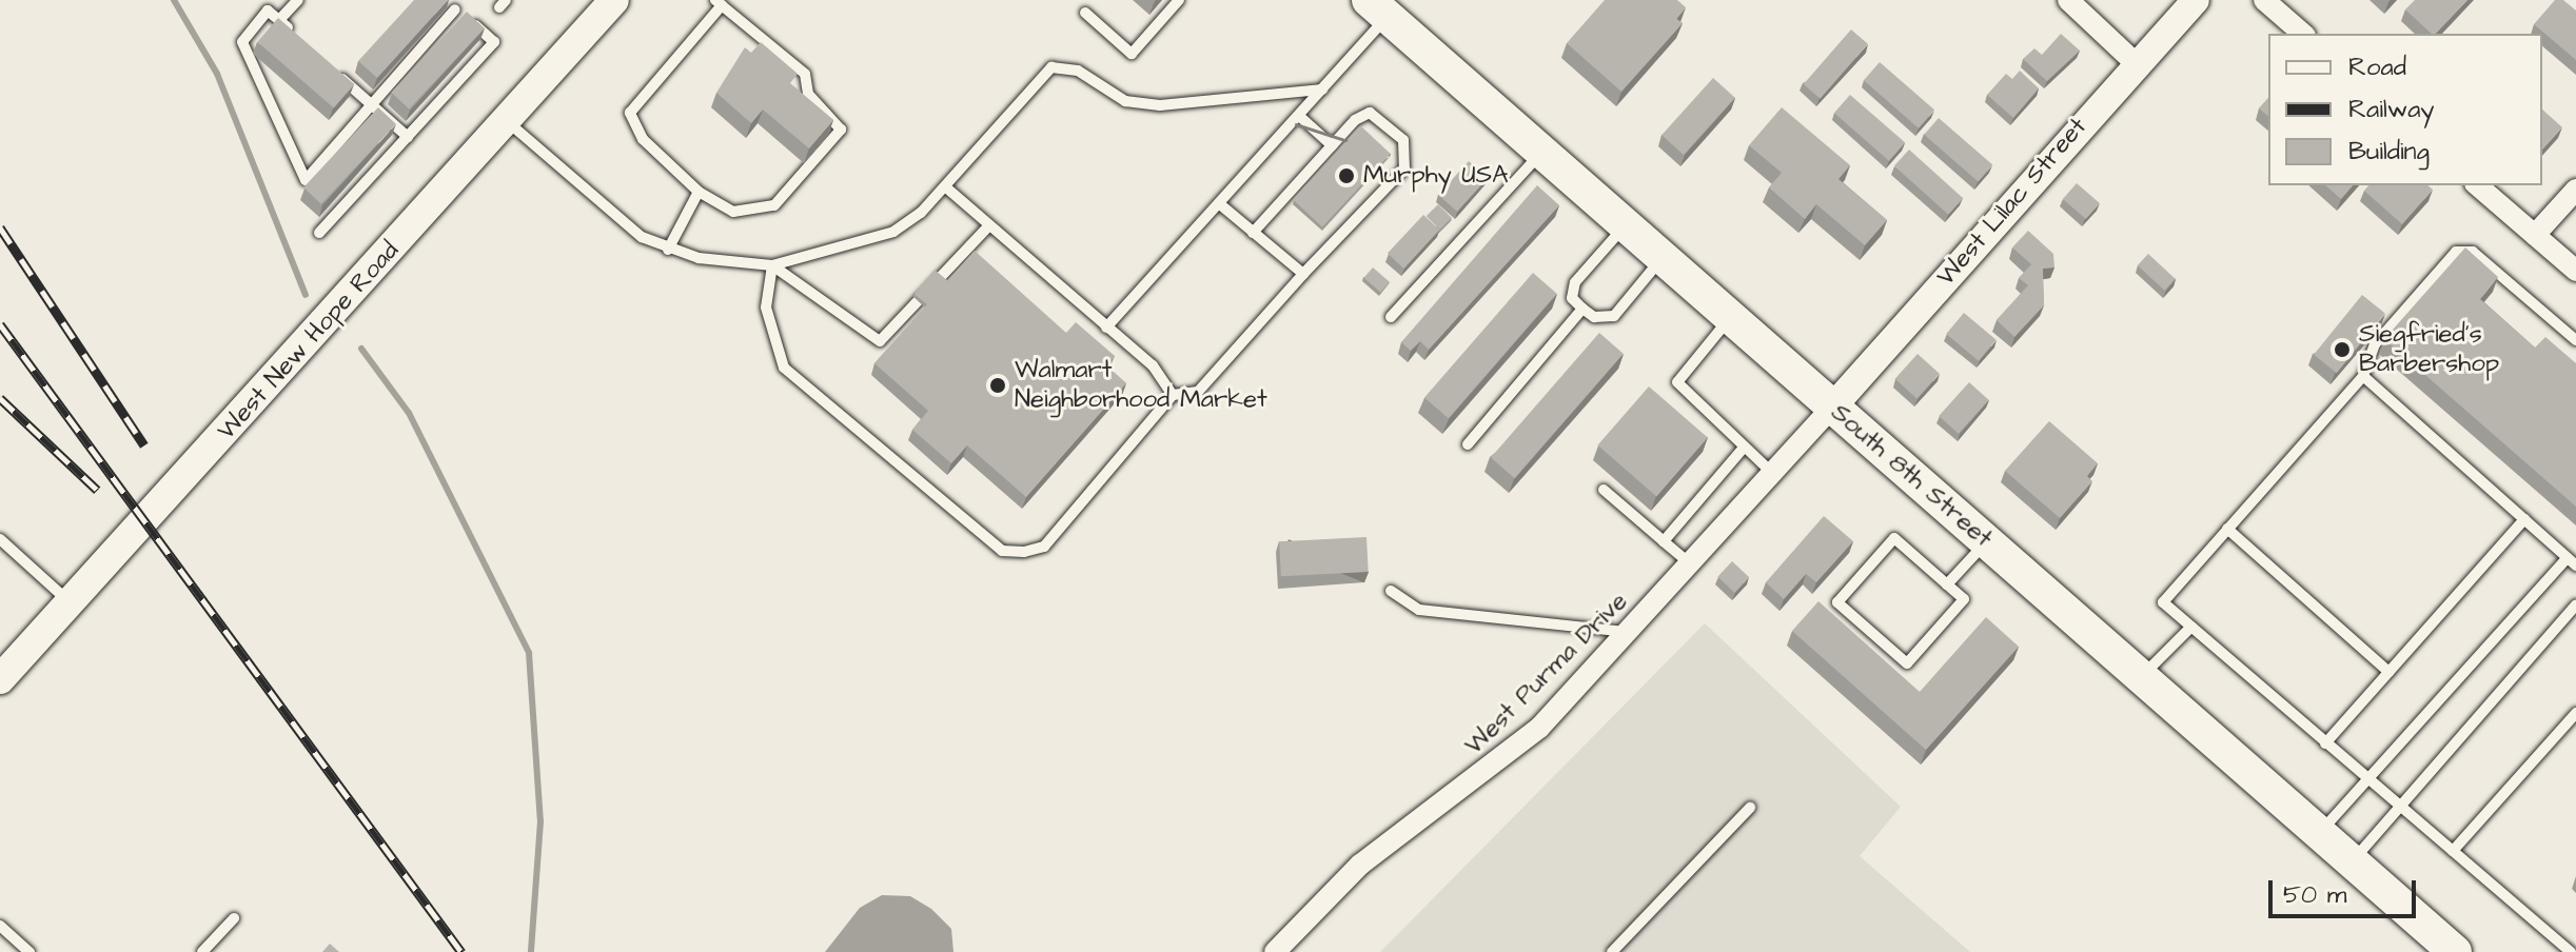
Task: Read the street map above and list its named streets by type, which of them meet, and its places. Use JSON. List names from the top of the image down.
{
  "streets": {
    "main road": ["West New Hope Road", "South 8th Street"],
    "street": ["West Lilac Street", "West Purma Drive"]
  },
  "crossings": [
    ["West Lilac Street", "South 8th Street"],
    ["West Lilac Street", "West Purma Drive"],
    ["South 8th Street", "West Purma Drive"]
  ],
  "places": ["Murphy USA", "Siegfried’s Barbershop", "Walmart Neighborhood Market"],
  "legend": ["Road", "Railway", "Building"],
  "scale_bar": "50 m"
}
